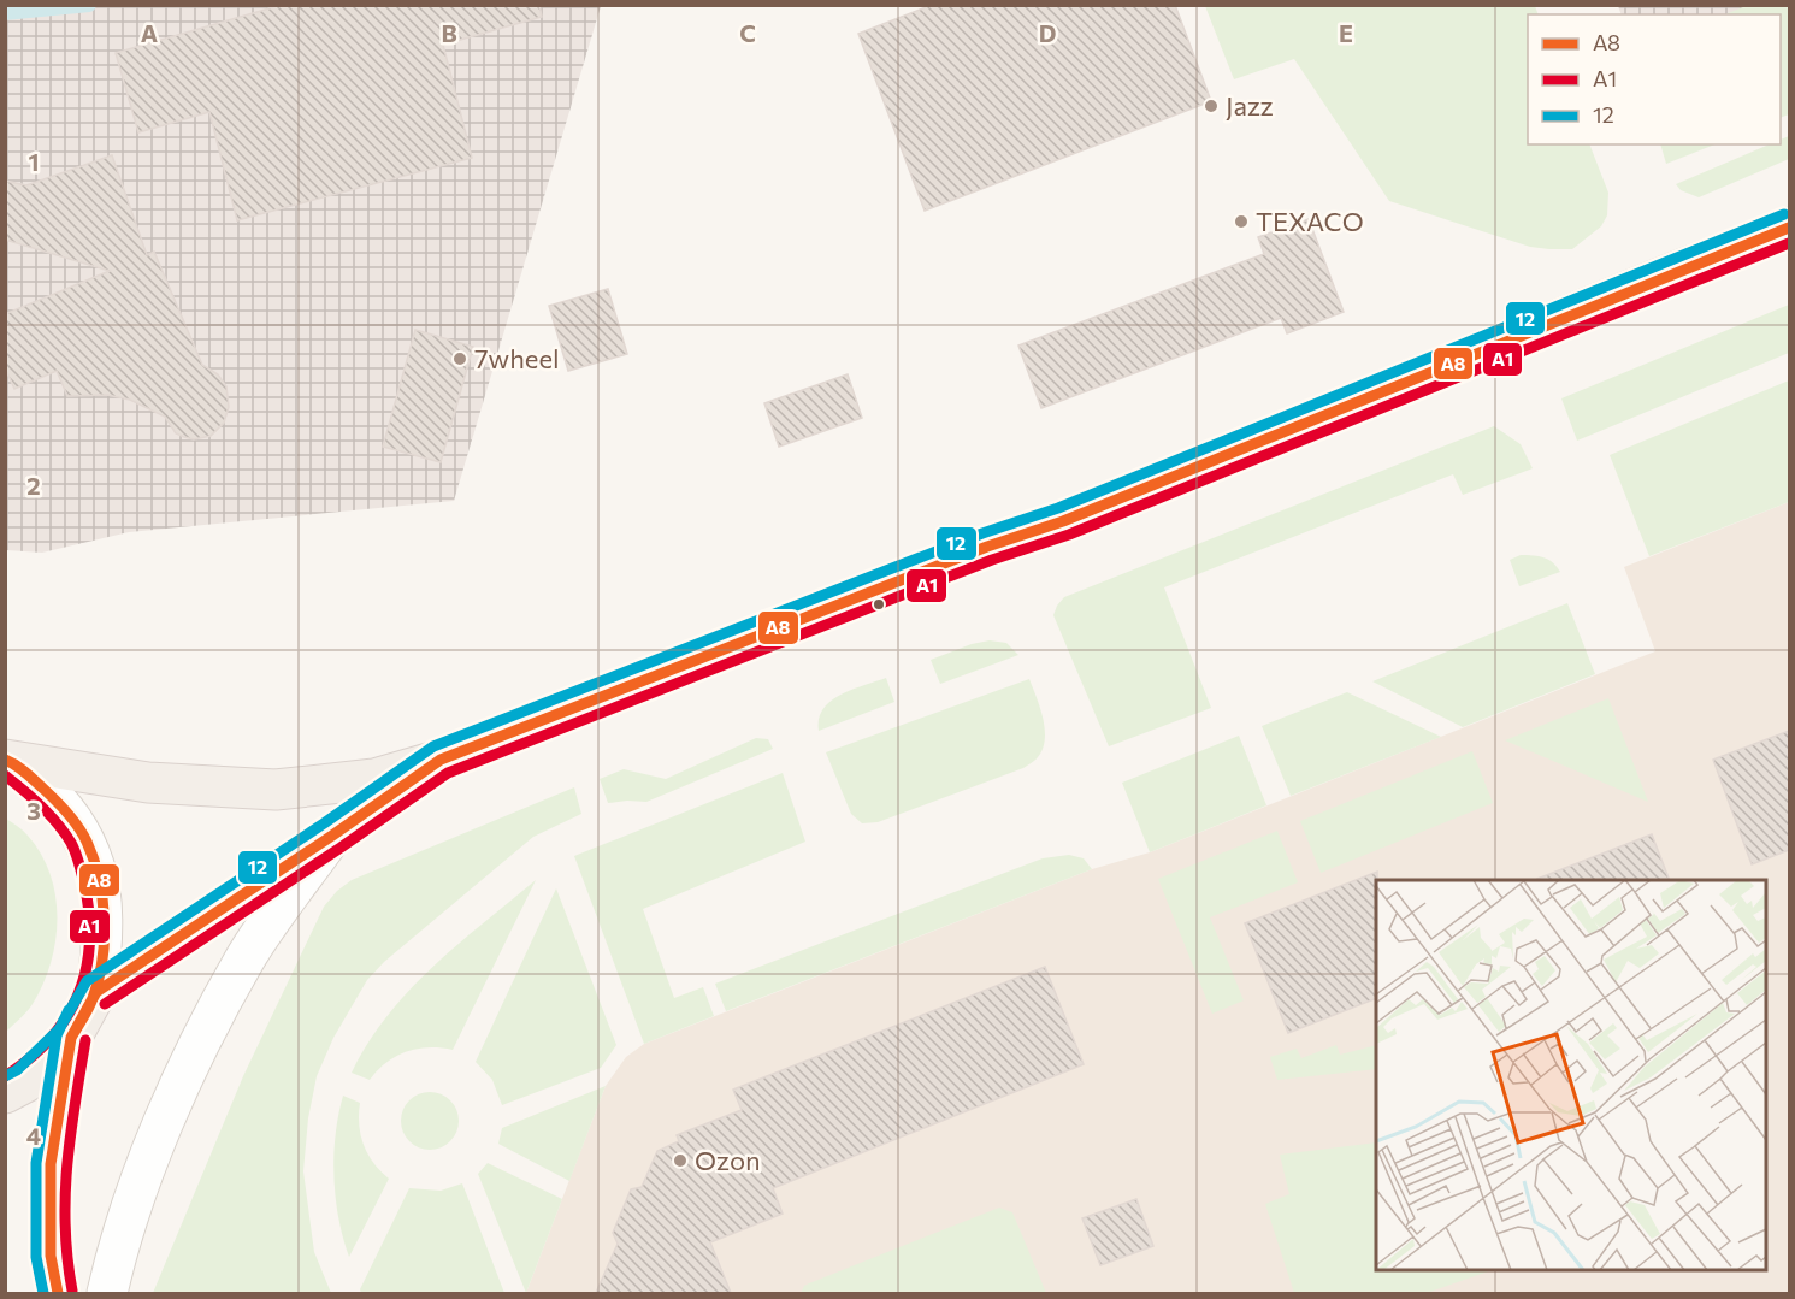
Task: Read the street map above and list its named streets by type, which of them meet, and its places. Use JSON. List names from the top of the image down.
{
  "places": [
    "Jazz",
    "ТЕХАСО",
    "7wheel",
    "Ozon"
  ],
  "lines": ["transit line 12", "transit line А8", "transit line А1"],
  "legend": ["А8", "А1", "12"],
  "grid": {
    "columns": [
      "A",
      "B",
      "C",
      "D",
      "E"
    ],
    "rows": [
      "1",
      "2",
      "3",
      "4"
    ]
  }
}
